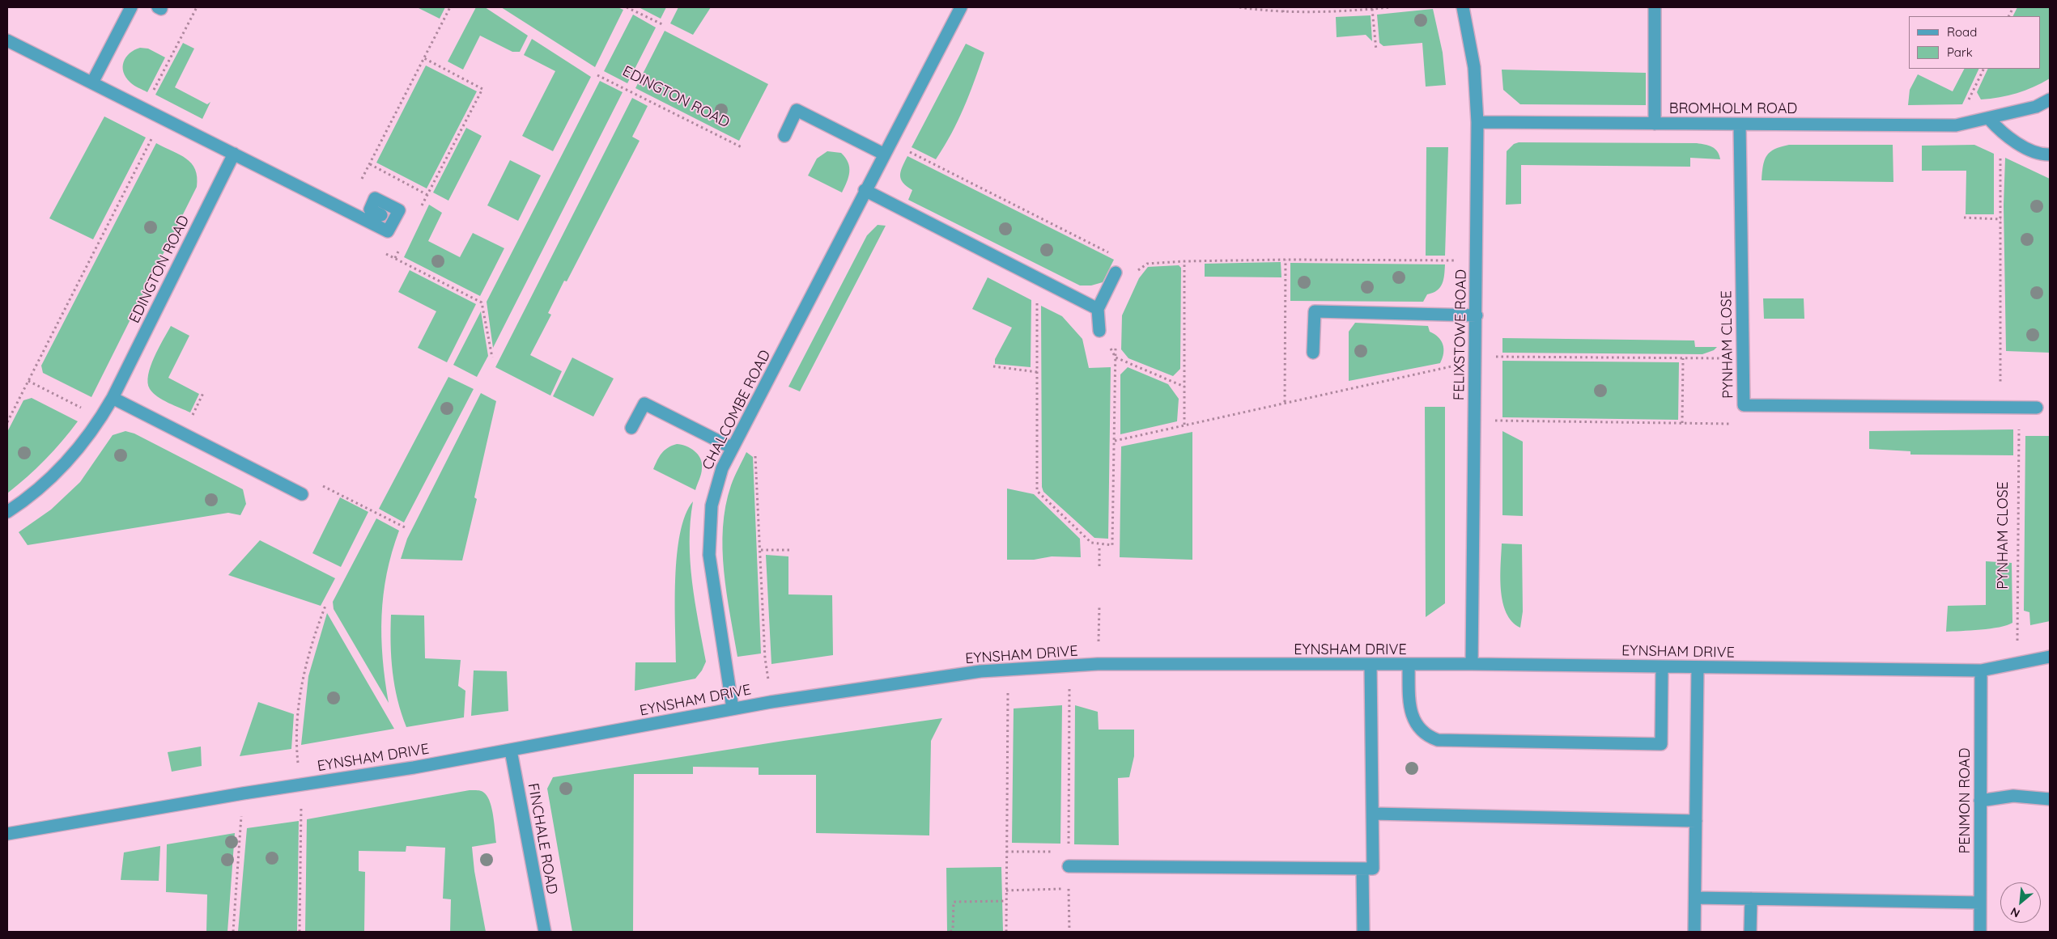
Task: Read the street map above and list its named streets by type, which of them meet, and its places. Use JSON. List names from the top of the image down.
{
  "streets": {
    "street": [
      "EDINGTON ROAD",
      "BROMHOLM ROAD",
      "FELIXSTOWE ROAD",
      "PYNHAM CLOSE",
      "CHALCOMBE ROAD",
      "EYNSHAM DRIVE",
      "PENMON ROAD",
      "FINCHALE ROAD"
    ]
  },
  "crossings": [
    ["BROMHOLM ROAD", "FELIXSTOWE ROAD"],
    ["BROMHOLM ROAD", "PYNHAM CLOSE"],
    ["FELIXSTOWE ROAD", "EYNSHAM DRIVE"],
    ["PYNHAM CLOSE", "EYNSHAM DRIVE"],
    ["CHALCOMBE ROAD", "EYNSHAM DRIVE"],
    ["EYNSHAM DRIVE", "PENMON ROAD"],
    ["EYNSHAM DRIVE", "FINCHALE ROAD"]
  ],
  "legend": ["Road", "Park"],
  "north": "bottom left"
}
